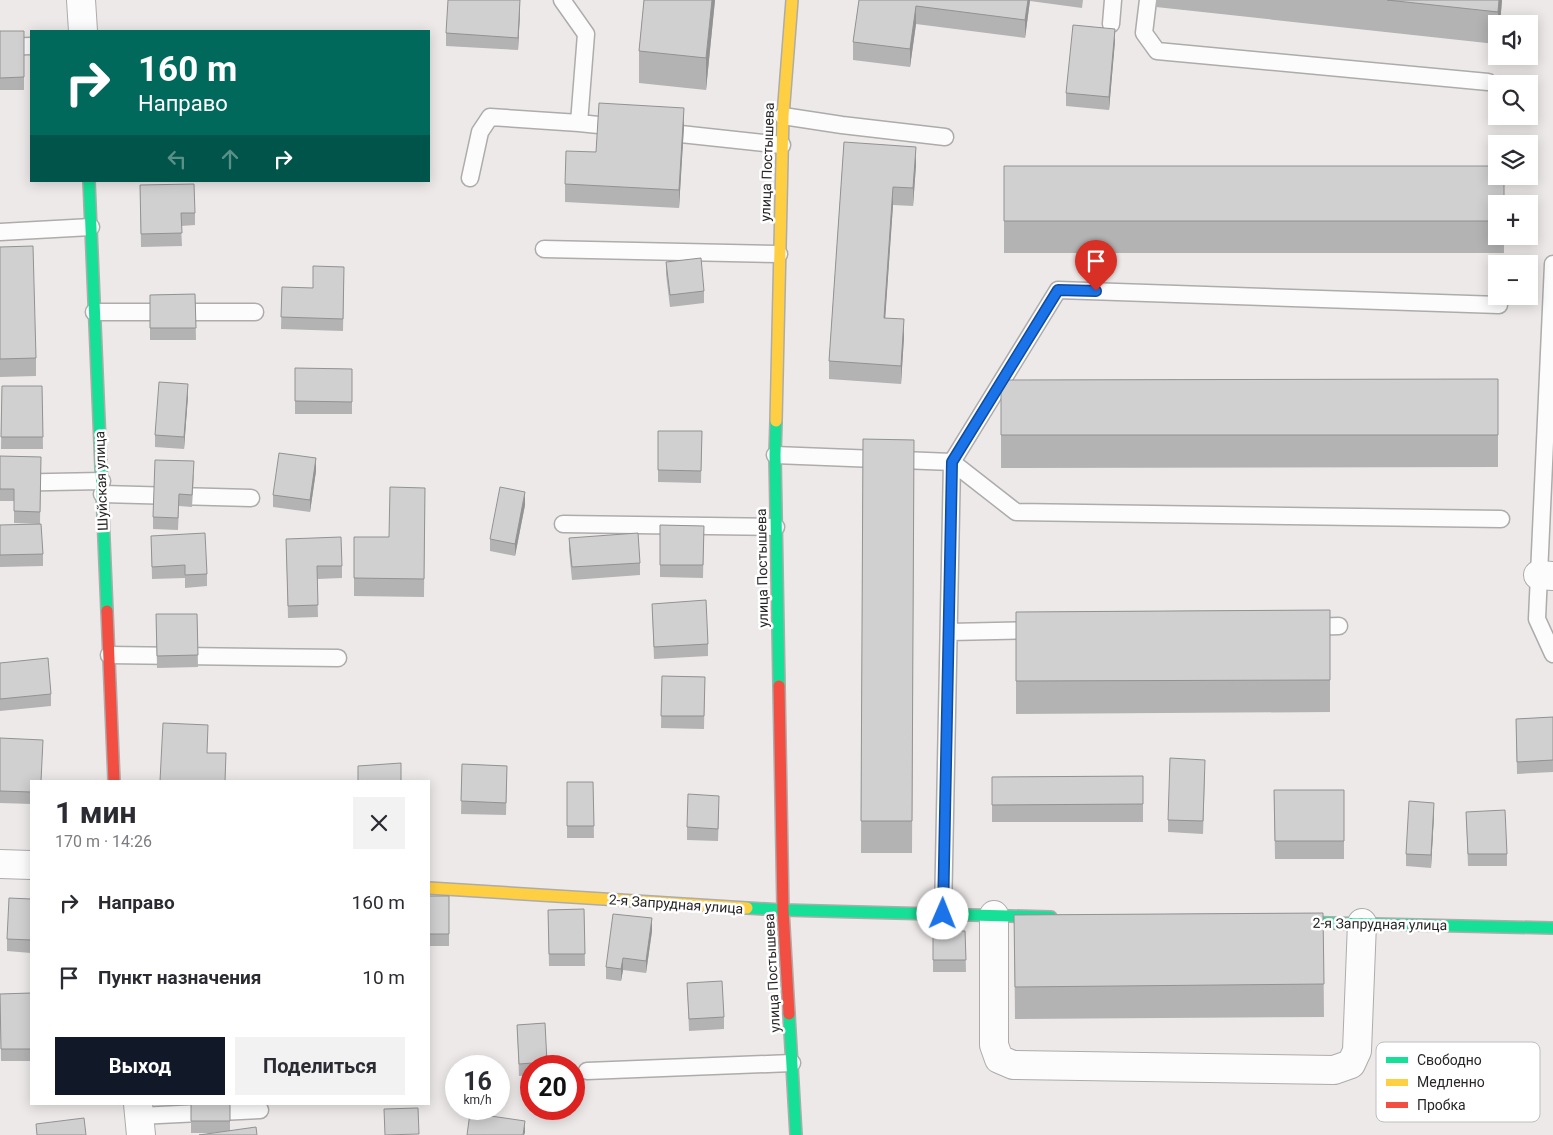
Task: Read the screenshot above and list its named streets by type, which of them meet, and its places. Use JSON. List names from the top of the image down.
{
  "streets": {
    "street": ["улица Постышева", "Шуйская улица", "2-я Запрудная улица"]
  },
  "crossings": [
    ["улица Постышева", "2-я Запрудная улица"]
  ],
  "legend": ["Свободно", "Медленно", "Пробка"],
  "page": {
    "map_buttons": ["+", "−"],
    "turn": ["160 m", "Направо"],
    "heading": ["1 мин", "170 m · 14:26"],
    "list": [
      {
        "name": "Направо",
        "value": "160 m"
      },
      {
        "name": "Пункт назначения",
        "value": "10 m"
      }
    ],
    "buttons": ["Выход", "Поделиться"],
    "speed": "16 km/h",
    "limit": "20"
  }
}
